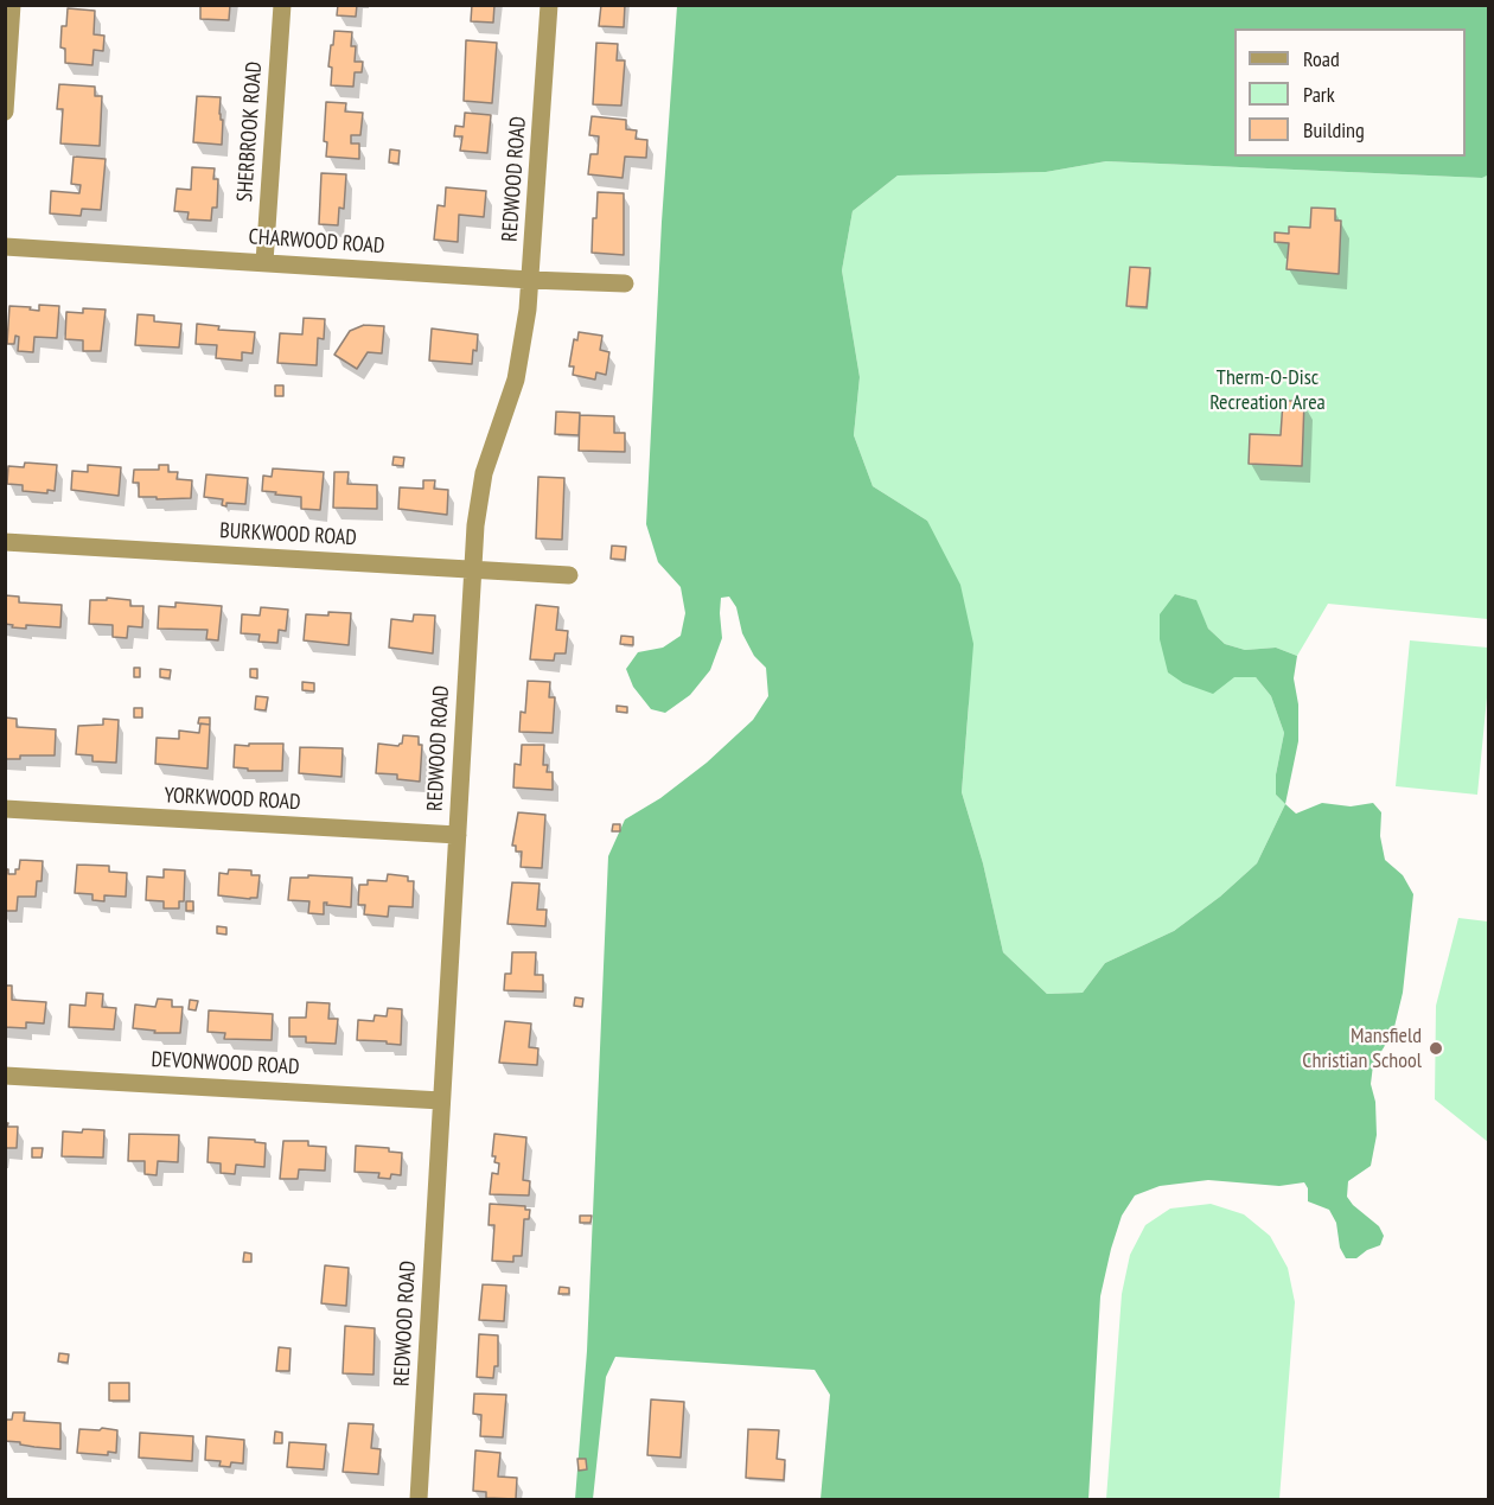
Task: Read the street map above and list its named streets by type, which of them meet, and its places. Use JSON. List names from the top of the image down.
{
  "streets": {
    "street": [
      "SHERBROOK ROAD",
      "REDWOOD ROAD",
      "CHARWOOD ROAD",
      "BURKWOOD ROAD",
      "YORKWOOD ROAD",
      "DEVONWOOD ROAD"
    ]
  },
  "crossings": [
    ["SHERBROOK ROAD", "CHARWOOD ROAD"],
    ["REDWOOD ROAD", "CHARWOOD ROAD"],
    ["REDWOOD ROAD", "BURKWOOD ROAD"],
    ["REDWOOD ROAD", "YORKWOOD ROAD"],
    ["REDWOOD ROAD", "DEVONWOOD ROAD"]
  ],
  "parks": ["Therm-O-Disc Recreation Area"],
  "places": ["Mansfield Christian School"],
  "legend": ["Road", "Park", "Building"]
}
